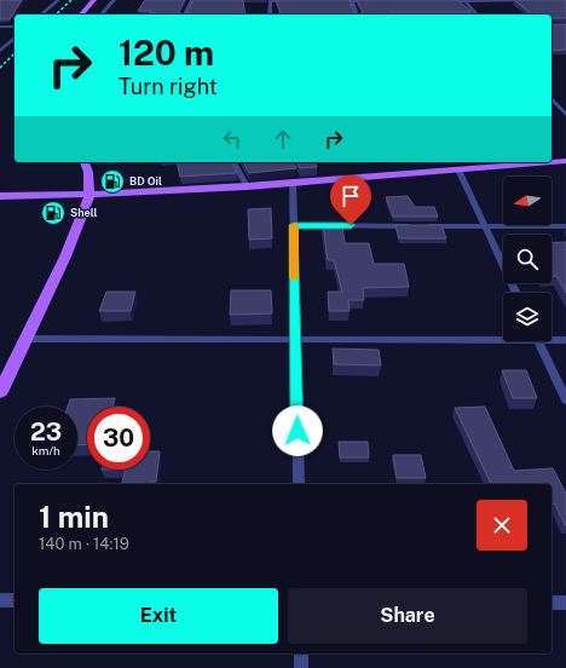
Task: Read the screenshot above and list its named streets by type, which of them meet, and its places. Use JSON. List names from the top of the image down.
{
  "places": {
    "fuel station": ["BD Oil", "Shell"]
  },
  "north": "left",
  "page": {
    "turn": ["120 m", "Turn right"],
    "speed": "23 km/h",
    "limit": "30",
    "heading": ["1 min", "140 m · 14:19"],
    "buttons": ["Exit", "Share"]
  }
}
